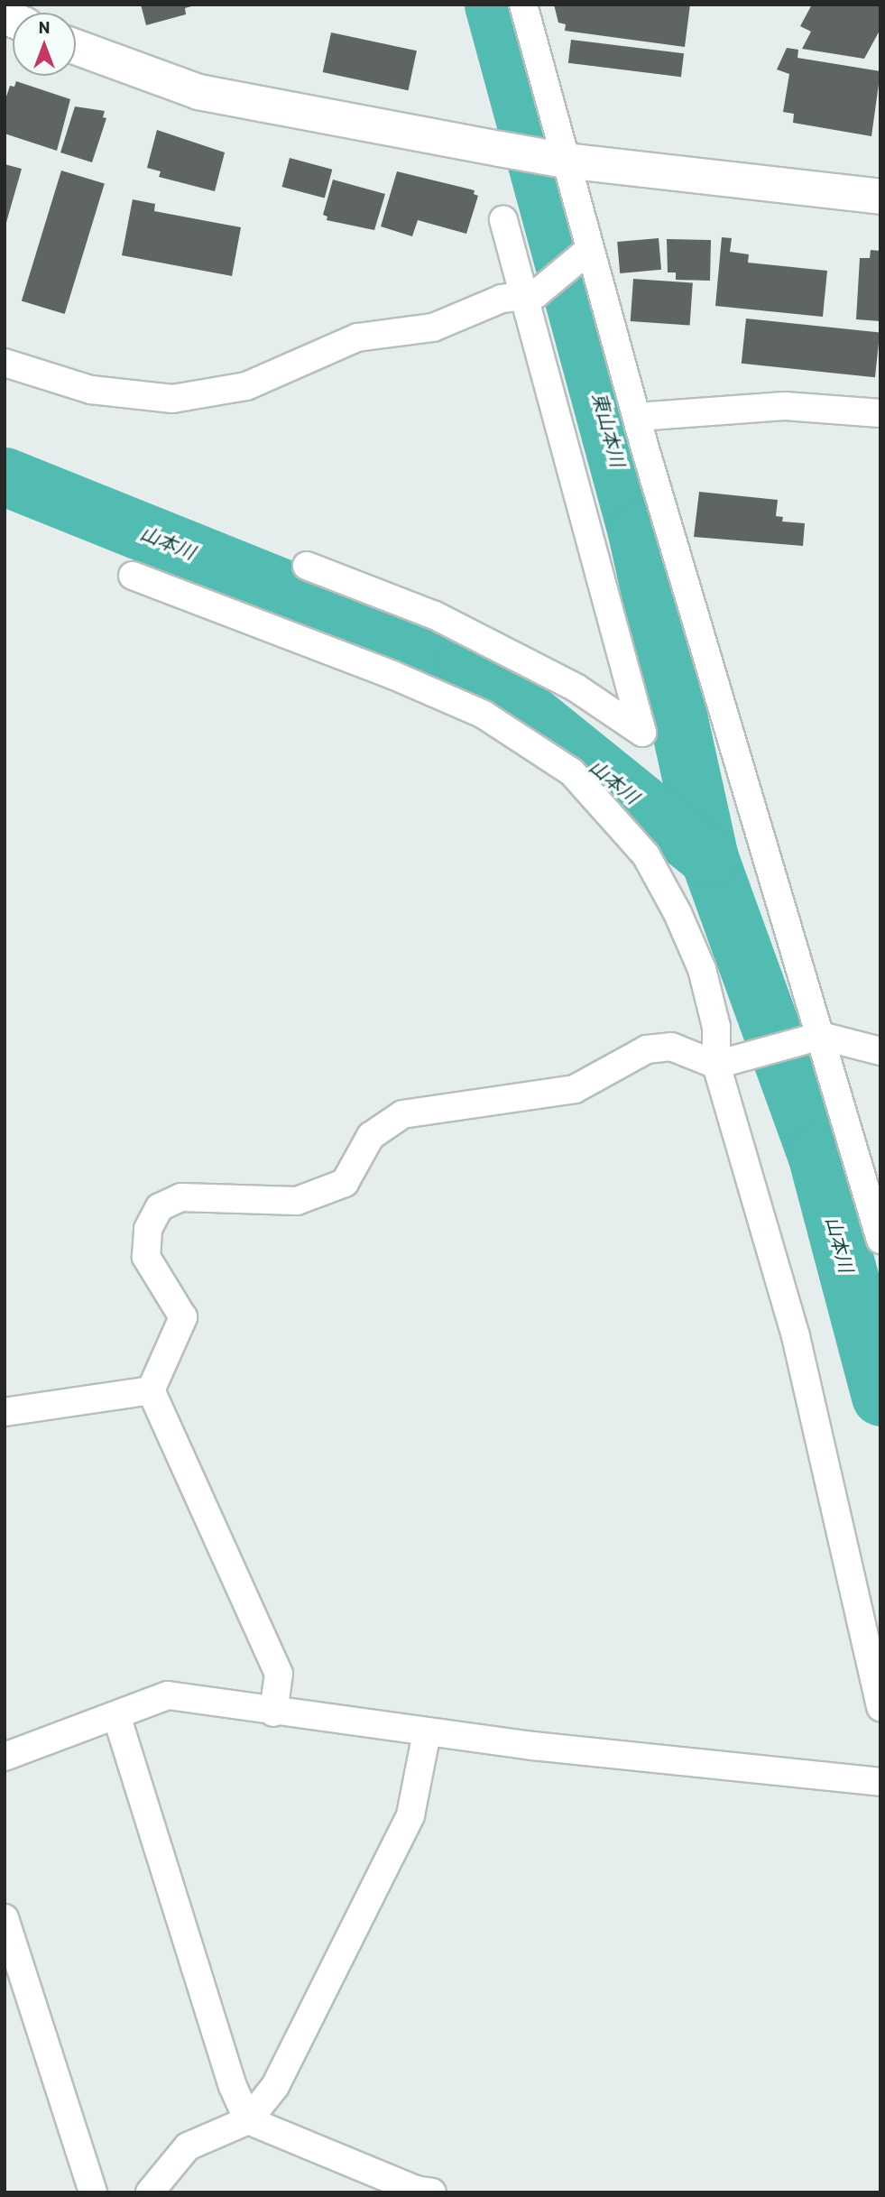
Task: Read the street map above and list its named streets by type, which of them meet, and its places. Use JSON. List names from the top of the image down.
{
  "water": ["東山本川", "山本川"],
  "north": "top"
}
